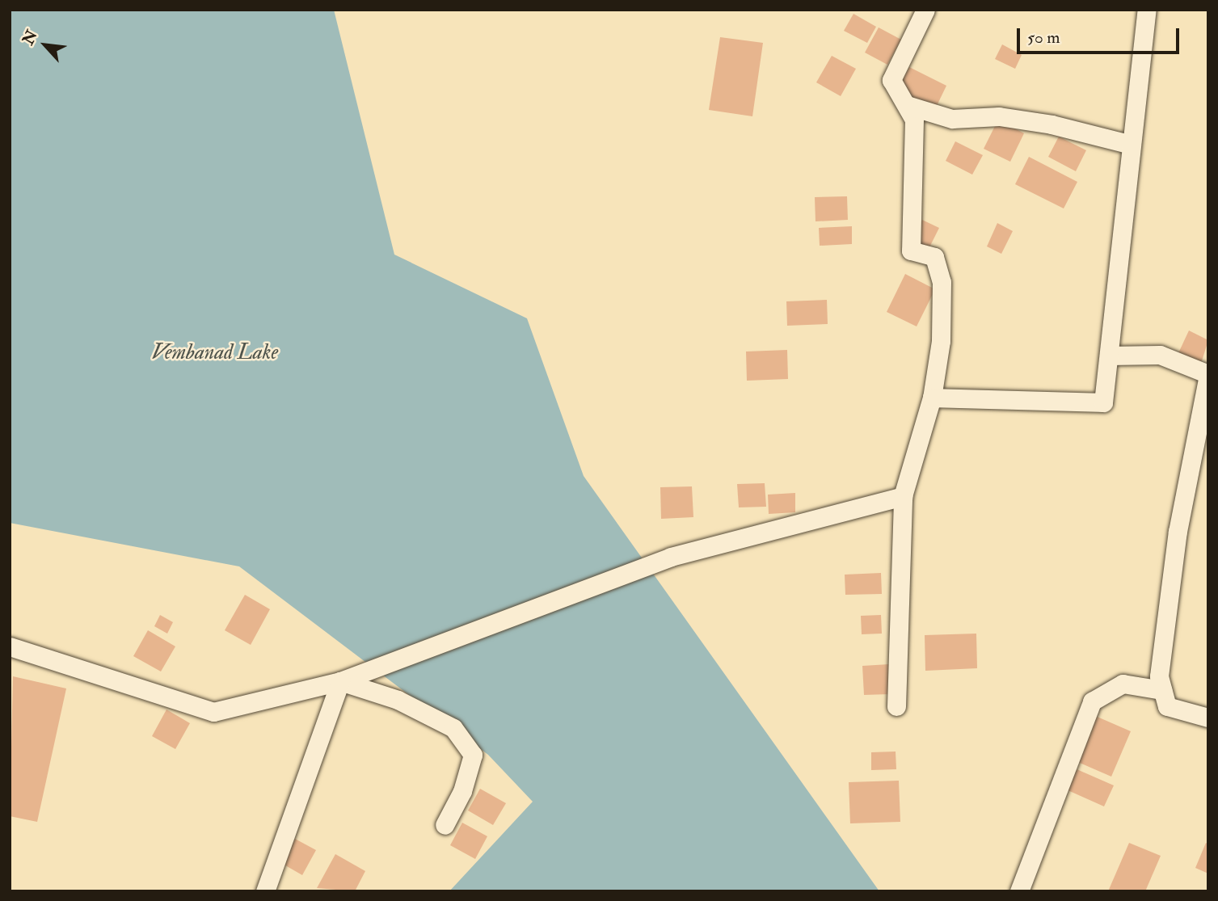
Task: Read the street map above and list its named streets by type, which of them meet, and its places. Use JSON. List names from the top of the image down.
{
  "water": ["Vembanad Lake"],
  "scale_bar": "50 m",
  "north": "top left"
}
